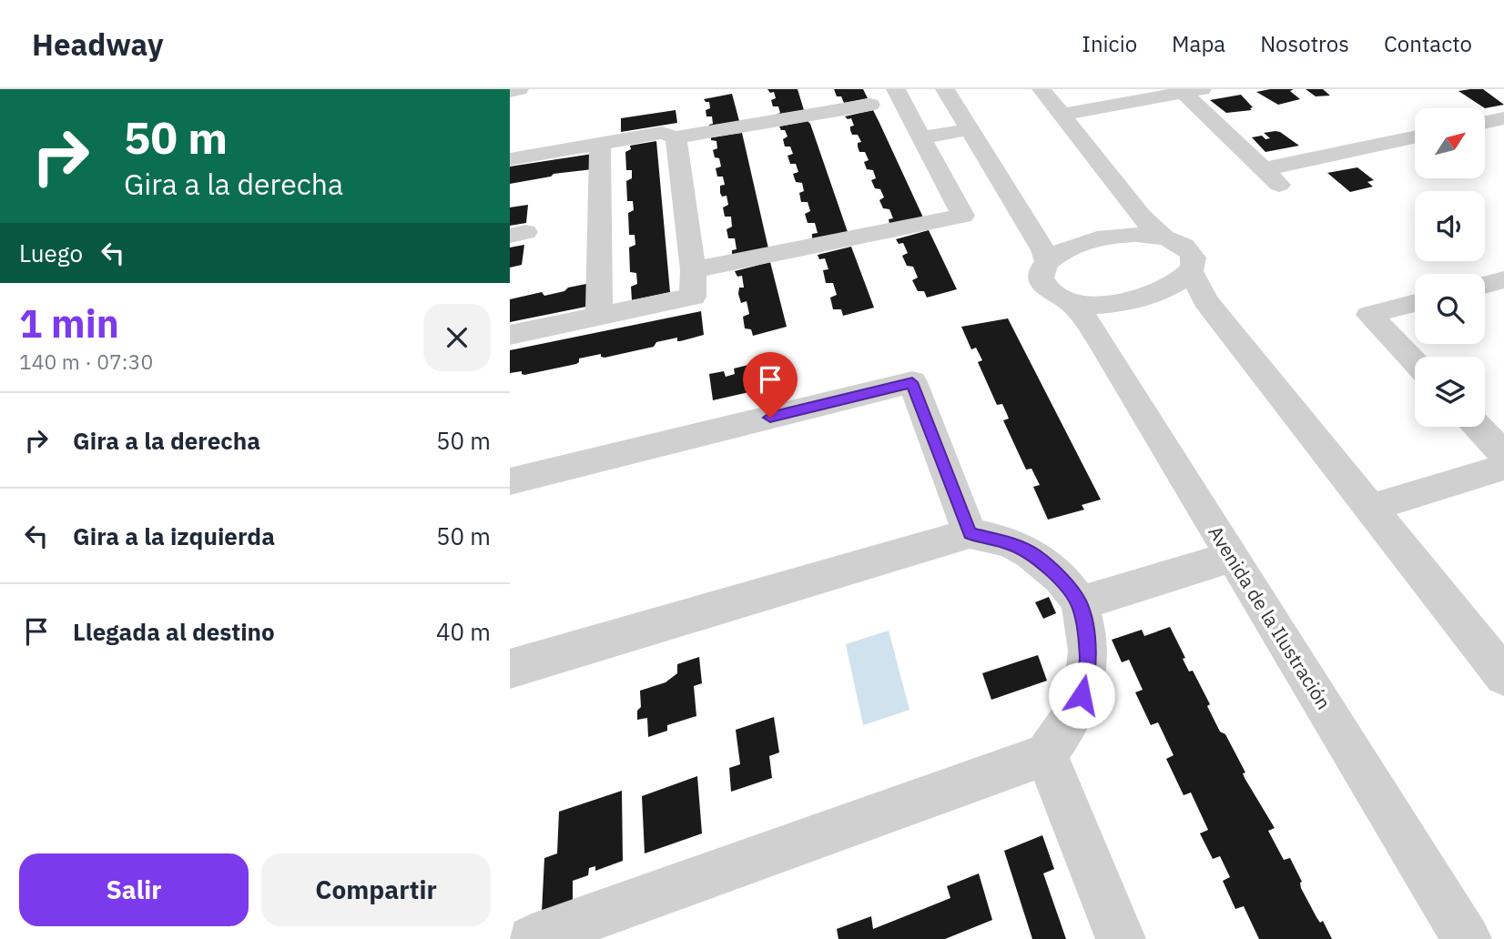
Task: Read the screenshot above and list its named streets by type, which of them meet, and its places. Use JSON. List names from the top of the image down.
{
  "streets": {
    "street": ["Avenida de la Ilustración"]
  },
  "north": "top right",
  "page": {
    "header": "Headway",
    "nav": [
      "Inicio",
      "Mapa",
      "Nosotros",
      "Contacto"
    ],
    "turn": ["50 m", "Gira a la derecha"],
    "then": "Luego",
    "heading": ["1 min", "140 m · 07:30"],
    "list": [
      {
        "name": "Gira a la derecha",
        "value": "50 m"
      },
      {
        "name": "Gira a la izquierda",
        "value": "50 m"
      },
      {
        "name": "Llegada al destino",
        "value": "40 m"
      }
    ],
    "buttons": ["Salir", "Compartir"]
  }
}
